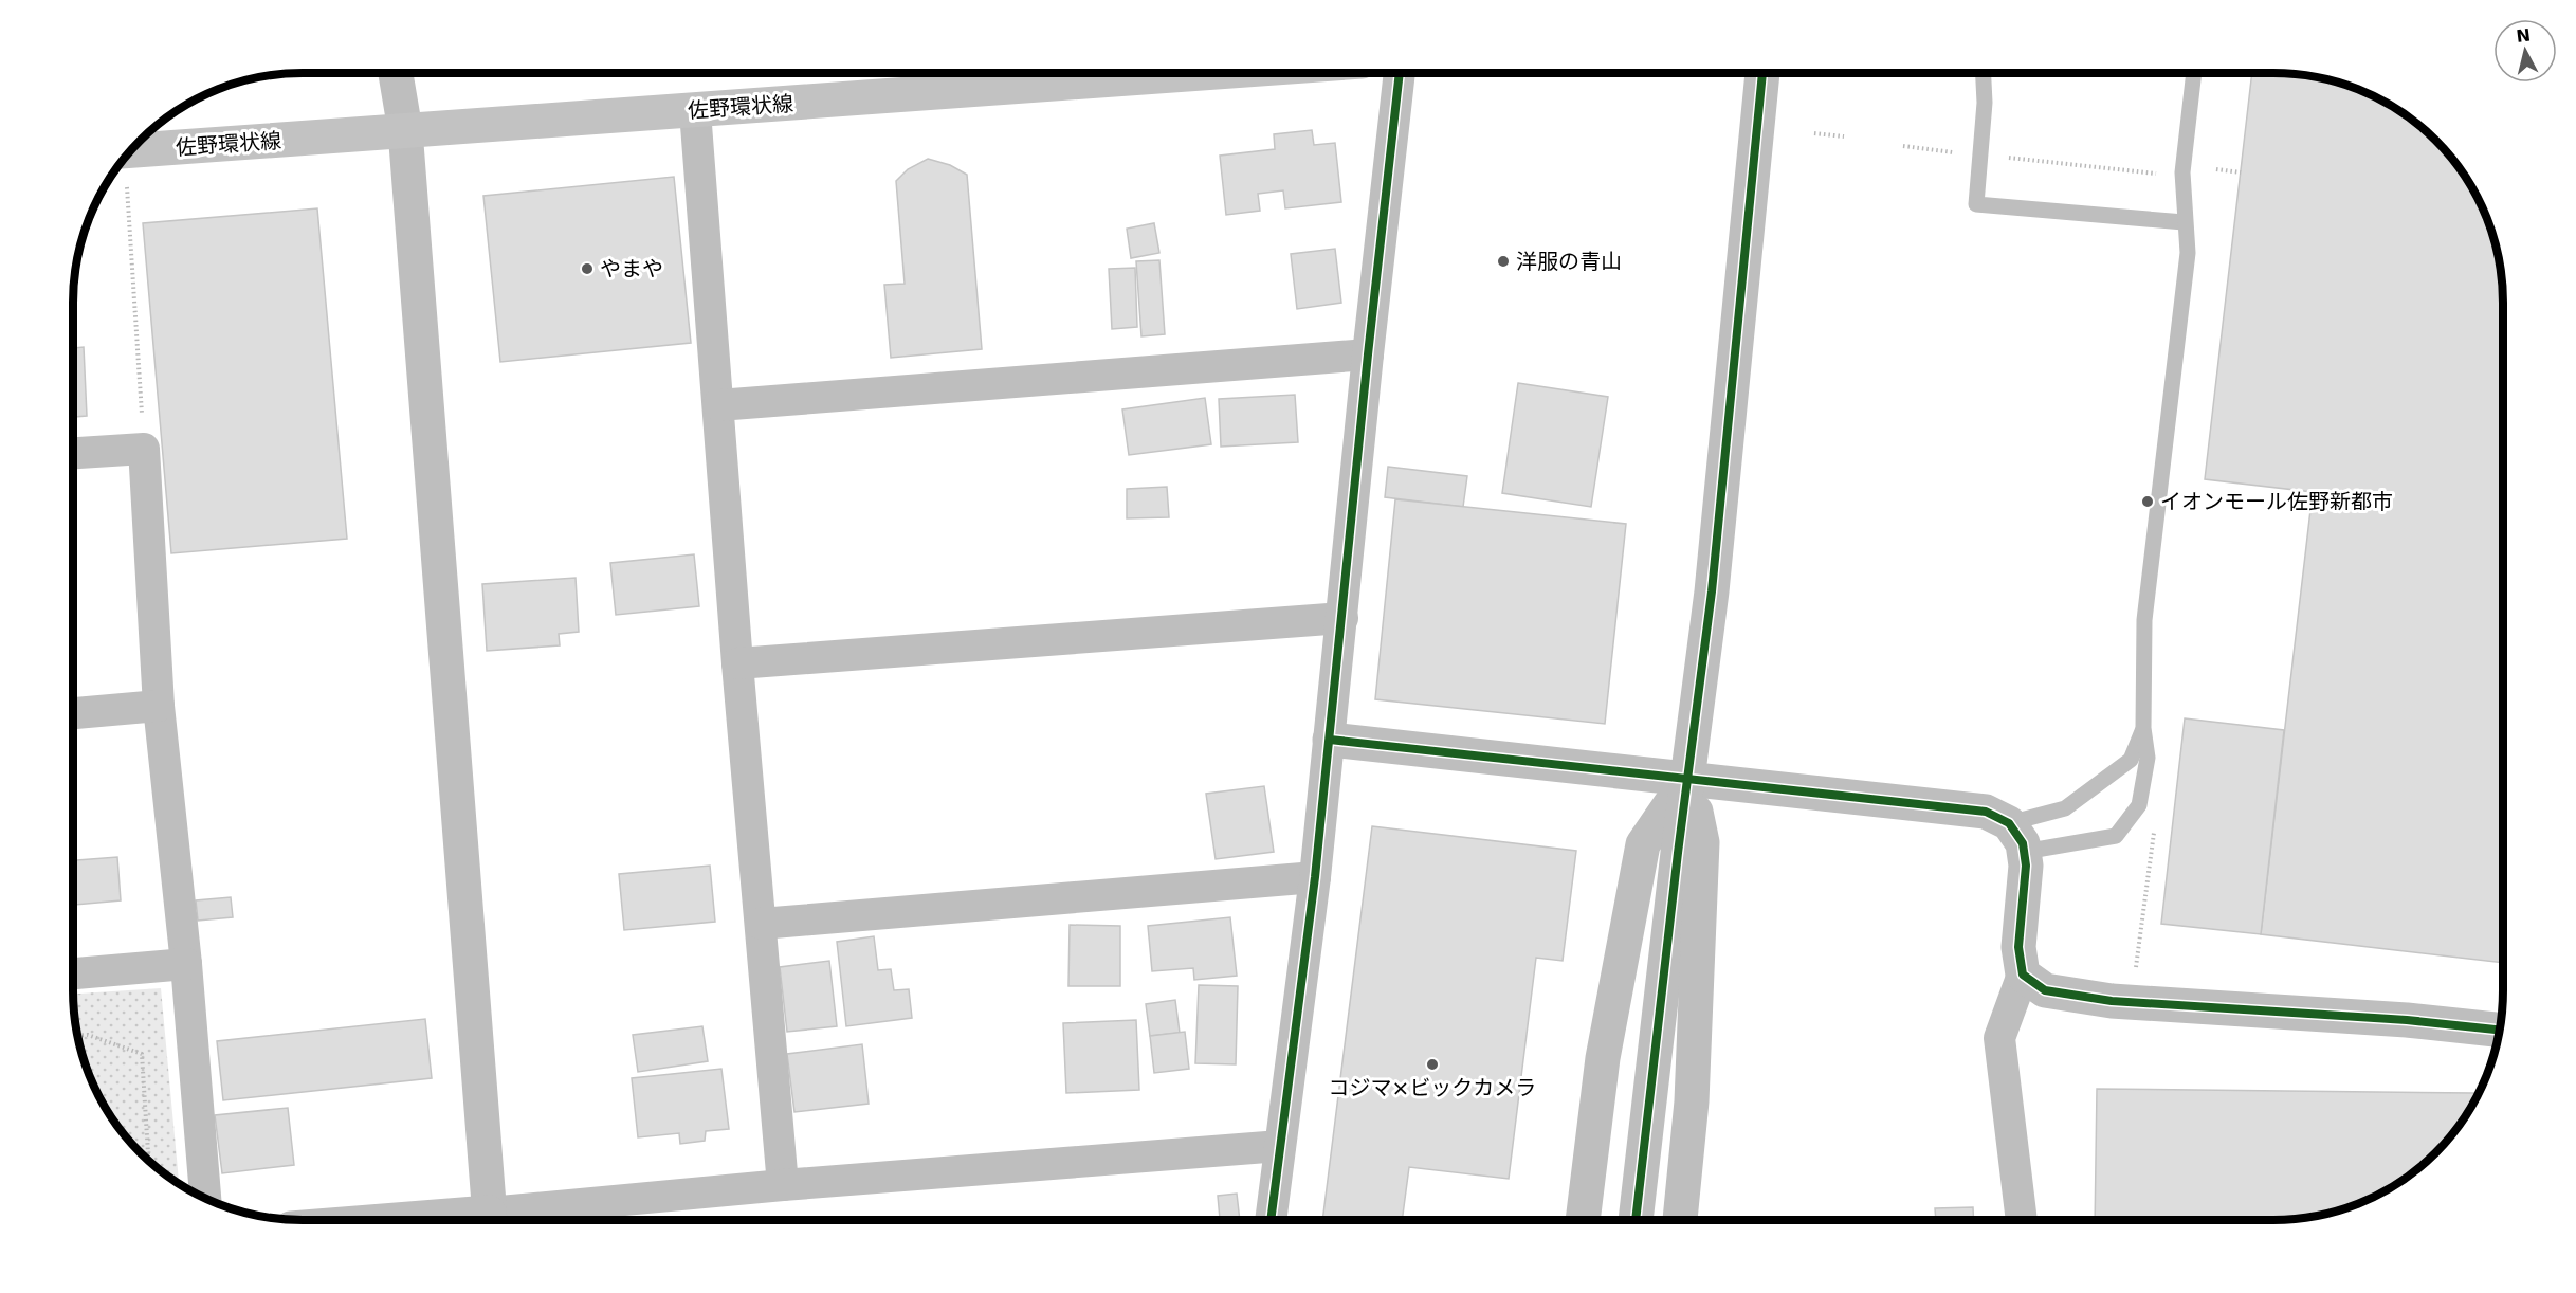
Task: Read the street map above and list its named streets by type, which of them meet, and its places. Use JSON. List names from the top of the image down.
{
  "streets": {
    "main road": ["佐野環状線"]
  },
  "places": [
    "洋服の青山",
    "やまや",
    "イオンモール佐野新都市",
    "コジマ×ビックカメラ"
  ],
  "north": "top"
}
